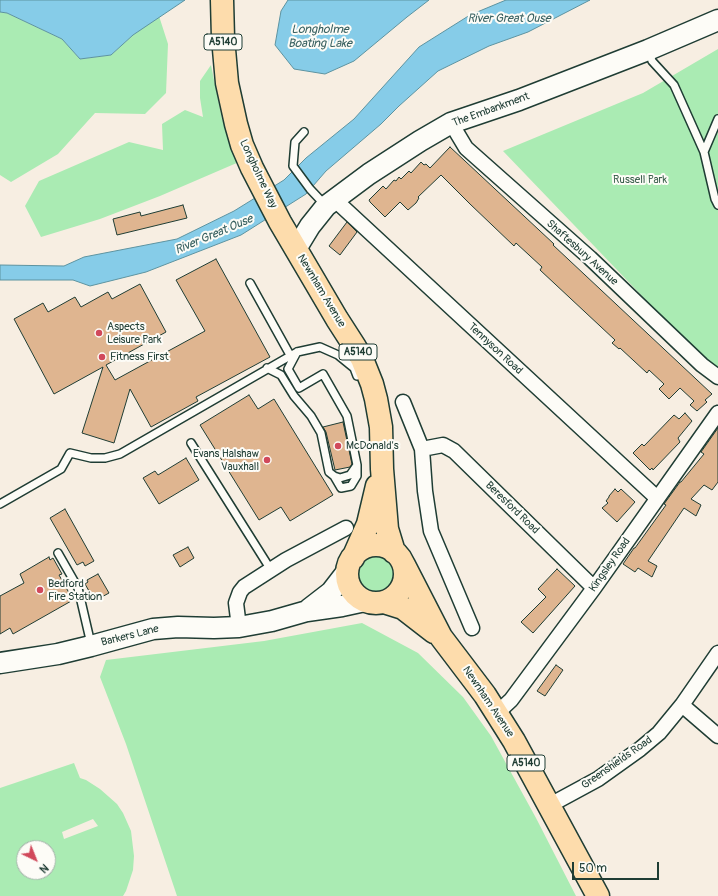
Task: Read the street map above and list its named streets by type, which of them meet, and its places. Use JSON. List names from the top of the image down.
{
  "streets": {
    "main road": ["A5140", "Longholme Way", "Newnham Avenue"],
    "street": [
      "The Embankment",
      "Shaftesbury Avenue",
      "Tennyson Road",
      "Beresford Road",
      "Kingsley Road",
      "Barkers Lane",
      "Greenshields Road"
    ]
  },
  "crossings": [
    ["The Embankment", "Longholme Way"],
    ["The Embankment", "Shaftesbury Avenue"],
    ["The Embankment", "Newnham Avenue"],
    ["The Embankment", "Tennyson Road"],
    ["Longholme Way", "Newnham Avenue"],
    ["Newnham Avenue", "Kingsley Road"],
    ["Newnham Avenue", "Barkers Lane"],
    ["Newnham Avenue", "Greenshields Road"],
    ["Tennyson Road", "Kingsley Road"],
    ["Beresford Road", "Kingsley Road"]
  ],
  "water": ["River Great Ouse", "Longholme Boating Lake"],
  "parks": ["Russell Park"],
  "places": [
    "Aspects Leisure Park",
    "Fitness First",
    "McDonald's",
    "Evans Halshaw Vauxhall",
    "Bedford Fire Station"
  ],
  "scale_bar": "50 m",
  "north": "bottom right"
}
